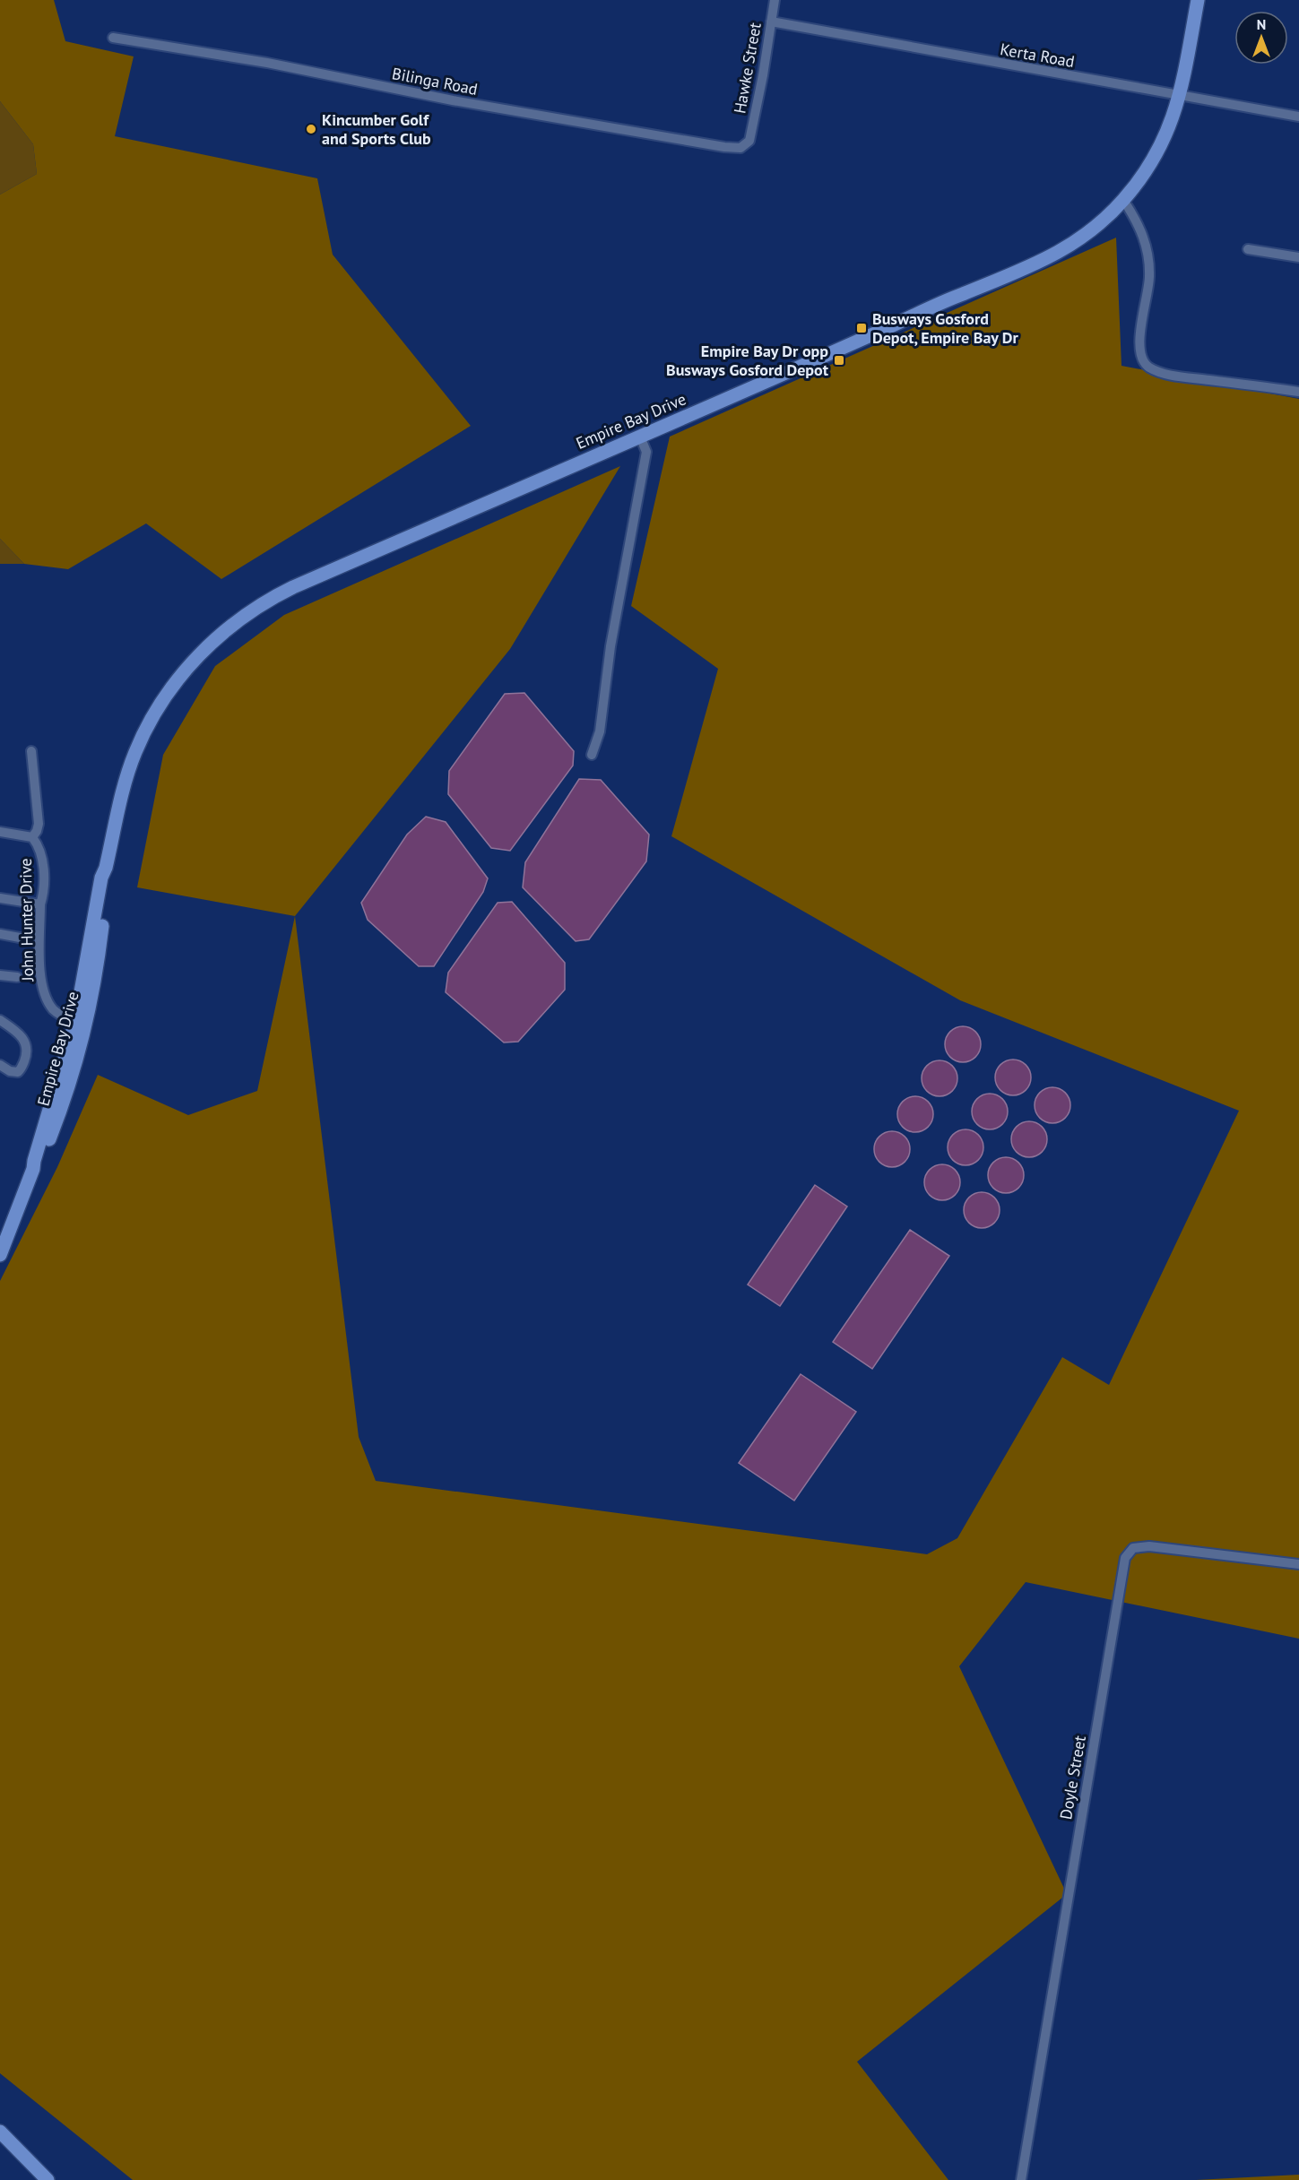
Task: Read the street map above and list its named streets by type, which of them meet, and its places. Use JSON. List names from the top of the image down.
{
  "streets": {
    "main road": ["Empire Bay Drive"],
    "street": [
      "Kerta Road",
      "Hawke Street",
      "Bilinga Road",
      "John Hunter Drive",
      "Doyle Street"
    ]
  },
  "crossings": [
    ["Kerta Road", "Hawke Street"],
    ["Kerta Road", "Empire Bay Drive"],
    ["Hawke Street", "Bilinga Road"],
    ["Empire Bay Drive", "John Hunter Drive"]
  ],
  "places": {
    "other": ["Kincumber Golf and Sports Club"],
    "transit": ["Busways Gosford Depot, Empire Bay Dr", "Empire Bay Dr opp Busways Gosford Depot"]
  },
  "north": "top"
}
